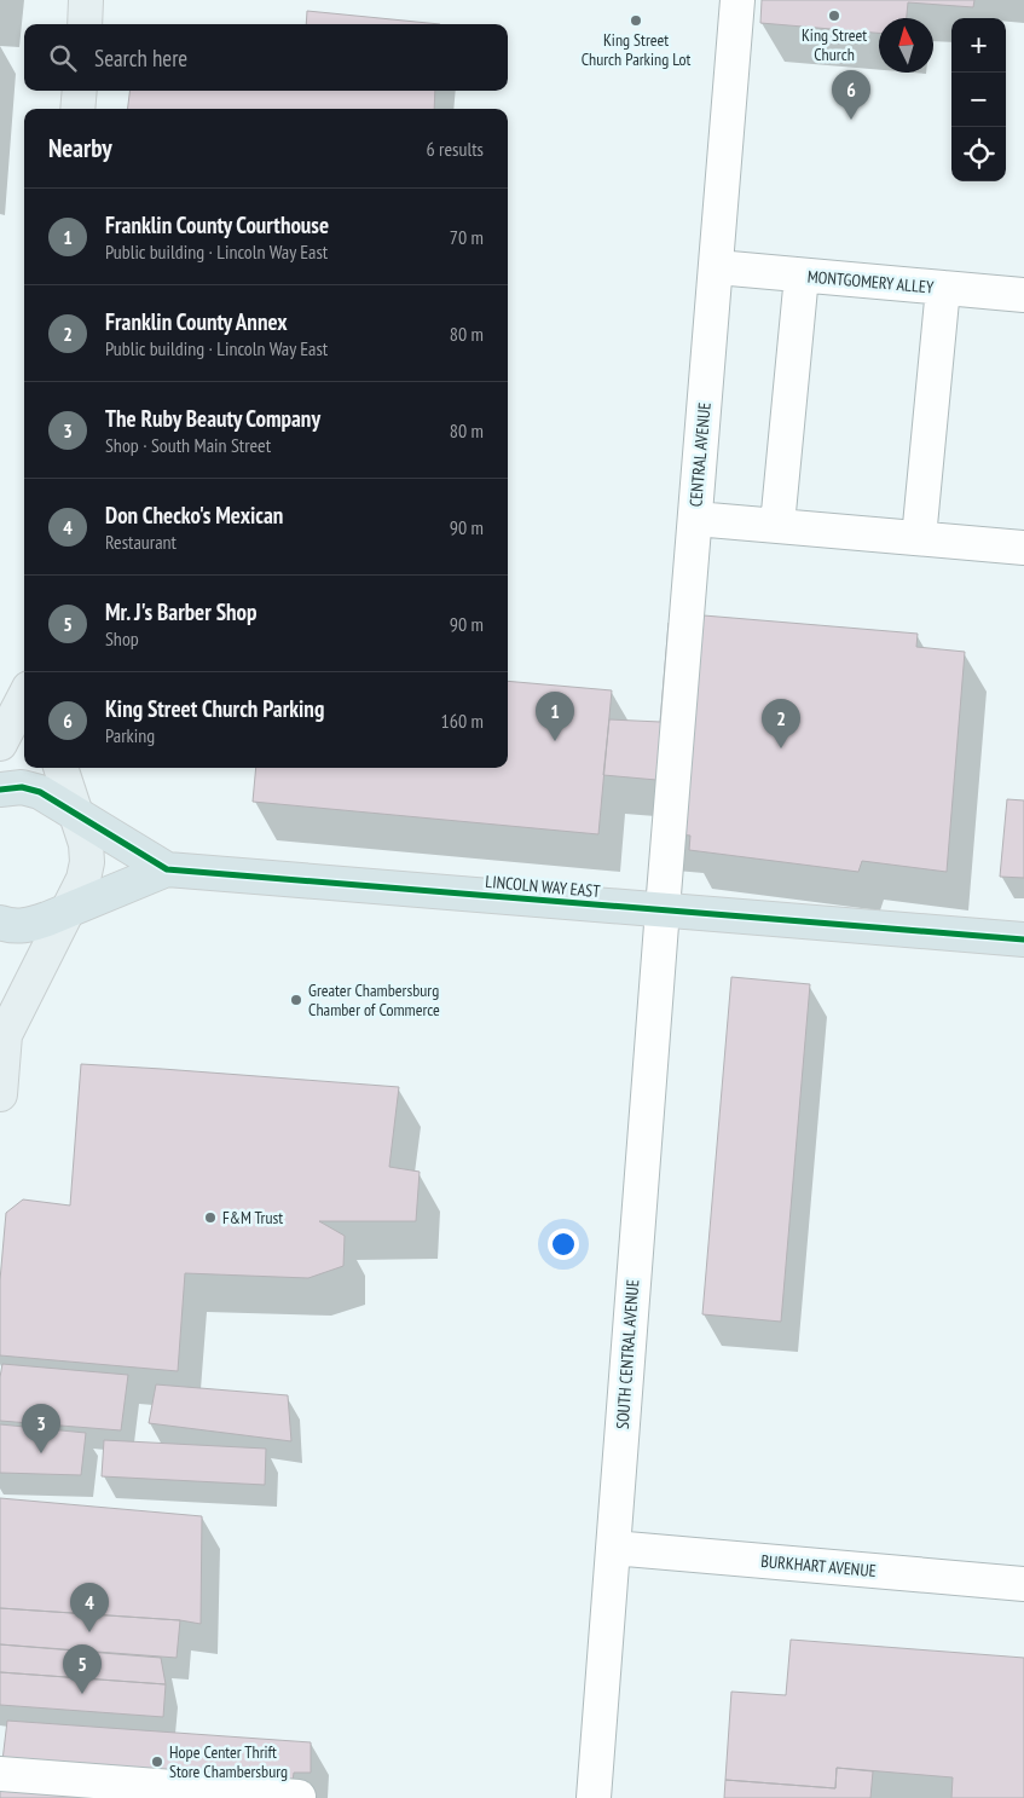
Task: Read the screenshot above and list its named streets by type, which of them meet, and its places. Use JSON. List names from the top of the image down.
{
  "streets": {
    "highway": ["LINCOLN WAY EAST"],
    "lane": [
      "MONTGOMERY ALLEY",
      "CENTRAL AVENUE",
      "SOUTH CENTRAL AVENUE",
      "BURKHART AVENUE"
    ]
  },
  "crossings": [
    ["MONTGOMERY ALLEY", "CENTRAL AVENUE"],
    ["CENTRAL AVENUE", "LINCOLN WAY EAST"],
    ["CENTRAL AVENUE", "SOUTH CENTRAL AVENUE"],
    ["LINCOLN WAY EAST", "SOUTH CENTRAL AVENUE"],
    ["SOUTH CENTRAL AVENUE", "BURKHART AVENUE"]
  ],
  "places": [
    "King Street Church",
    "King Street Church Parking Lot",
    "Greater Chambersburg Chamber of Commerce",
    "F&M Trust",
    "Hope Center Thrift Store Chambersburg"
  ],
  "north": "top",
  "page": {
    "map_buttons": ["+", "−"],
    "search": "Search here",
    "pins": [
      "6",
      "1",
      "2",
      "3",
      "4",
      "5"
    ],
    "heading": ["Nearby", "6 results"],
    "list": [
      {
        "mark": "1",
        "name": "Franklin County Courthouse",
        "note": "Public building · Lincoln Way East",
        "value": "70 m"
      },
      {
        "mark": "2",
        "name": "Franklin County Annex",
        "note": "Public building · Lincoln Way East",
        "value": "80 m"
      },
      {
        "mark": "3",
        "name": "The Ruby Beauty Company",
        "note": "Shop · South Main Street",
        "value": "80 m"
      },
      {
        "mark": "4",
        "name": "Don Checko's Mexican",
        "note": "Restaurant",
        "value": "90 m"
      },
      {
        "mark": "5",
        "name": "Mr. J's Barber Shop",
        "note": "Shop",
        "value": "90 m"
      },
      {
        "mark": "6",
        "name": "King Street Church Parking",
        "note": "Parking",
        "value": "160 m"
      }
    ]
  }
}
